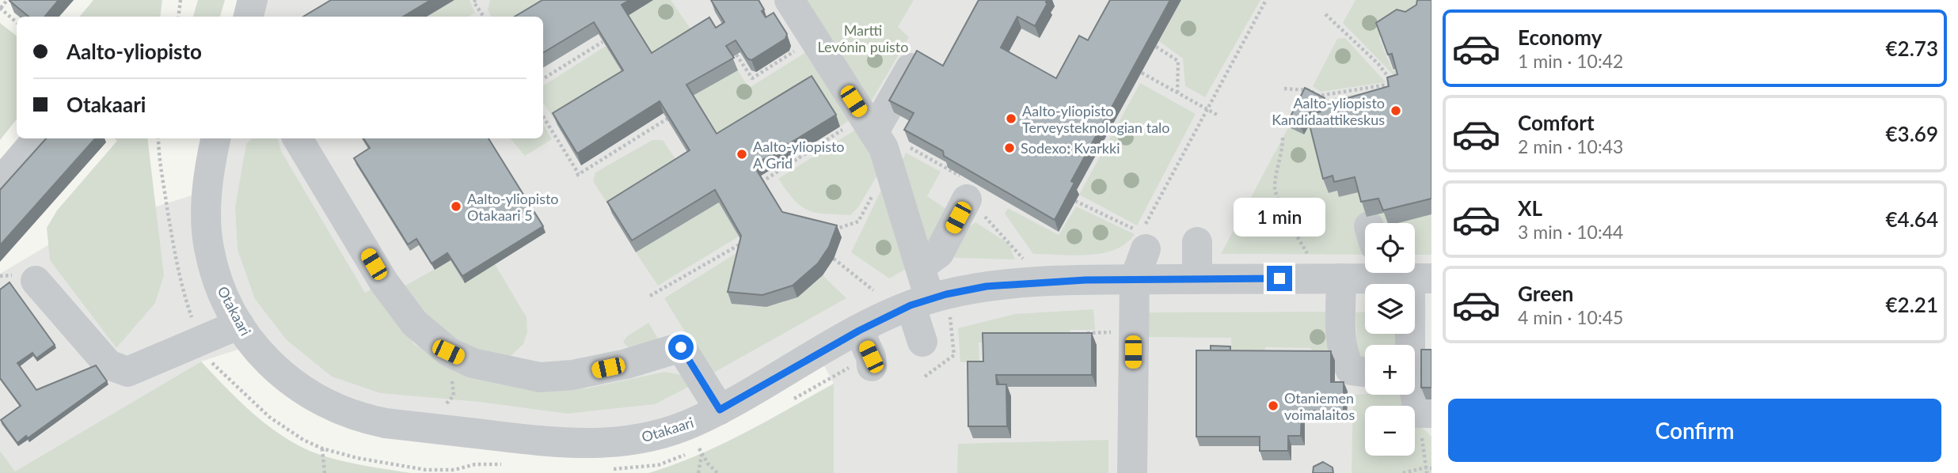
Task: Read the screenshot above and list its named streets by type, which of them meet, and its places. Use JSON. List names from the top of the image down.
{
  "streets": {
    "street": ["Otakaari"]
  },
  "parks": ["Martti Levónin puisto"],
  "places": [
    "Aalto-yliopisto Kandidaattikeskus",
    "Aalto-yliopisto Terveysteknologian talo",
    "Sodexo: Kvarkki",
    "Aalto-yliopisto A Grid",
    "Aalto-yliopisto Otakaari 5",
    "Otaniemen voimalaitos"
  ],
  "page": {
    "list": [
      {
        "name": "Economy",
        "note": "1 min · 10:42",
        "value": "€2.73"
      },
      {
        "name": "Comfort",
        "note": "2 min · 10:43",
        "value": "€3.69"
      },
      {
        "name": "XL",
        "note": "3 min · 10:44",
        "value": "€4.64"
      },
      {
        "name": "Green",
        "note": "4 min · 10:45",
        "value": "€2.21"
      }
    ],
    "banner": ["Aalto-yliopisto", "Otakaari"],
    "bubble": "1 min",
    "map_buttons": ["+", "−"],
    "buttons": "Confirm"
  }
}
